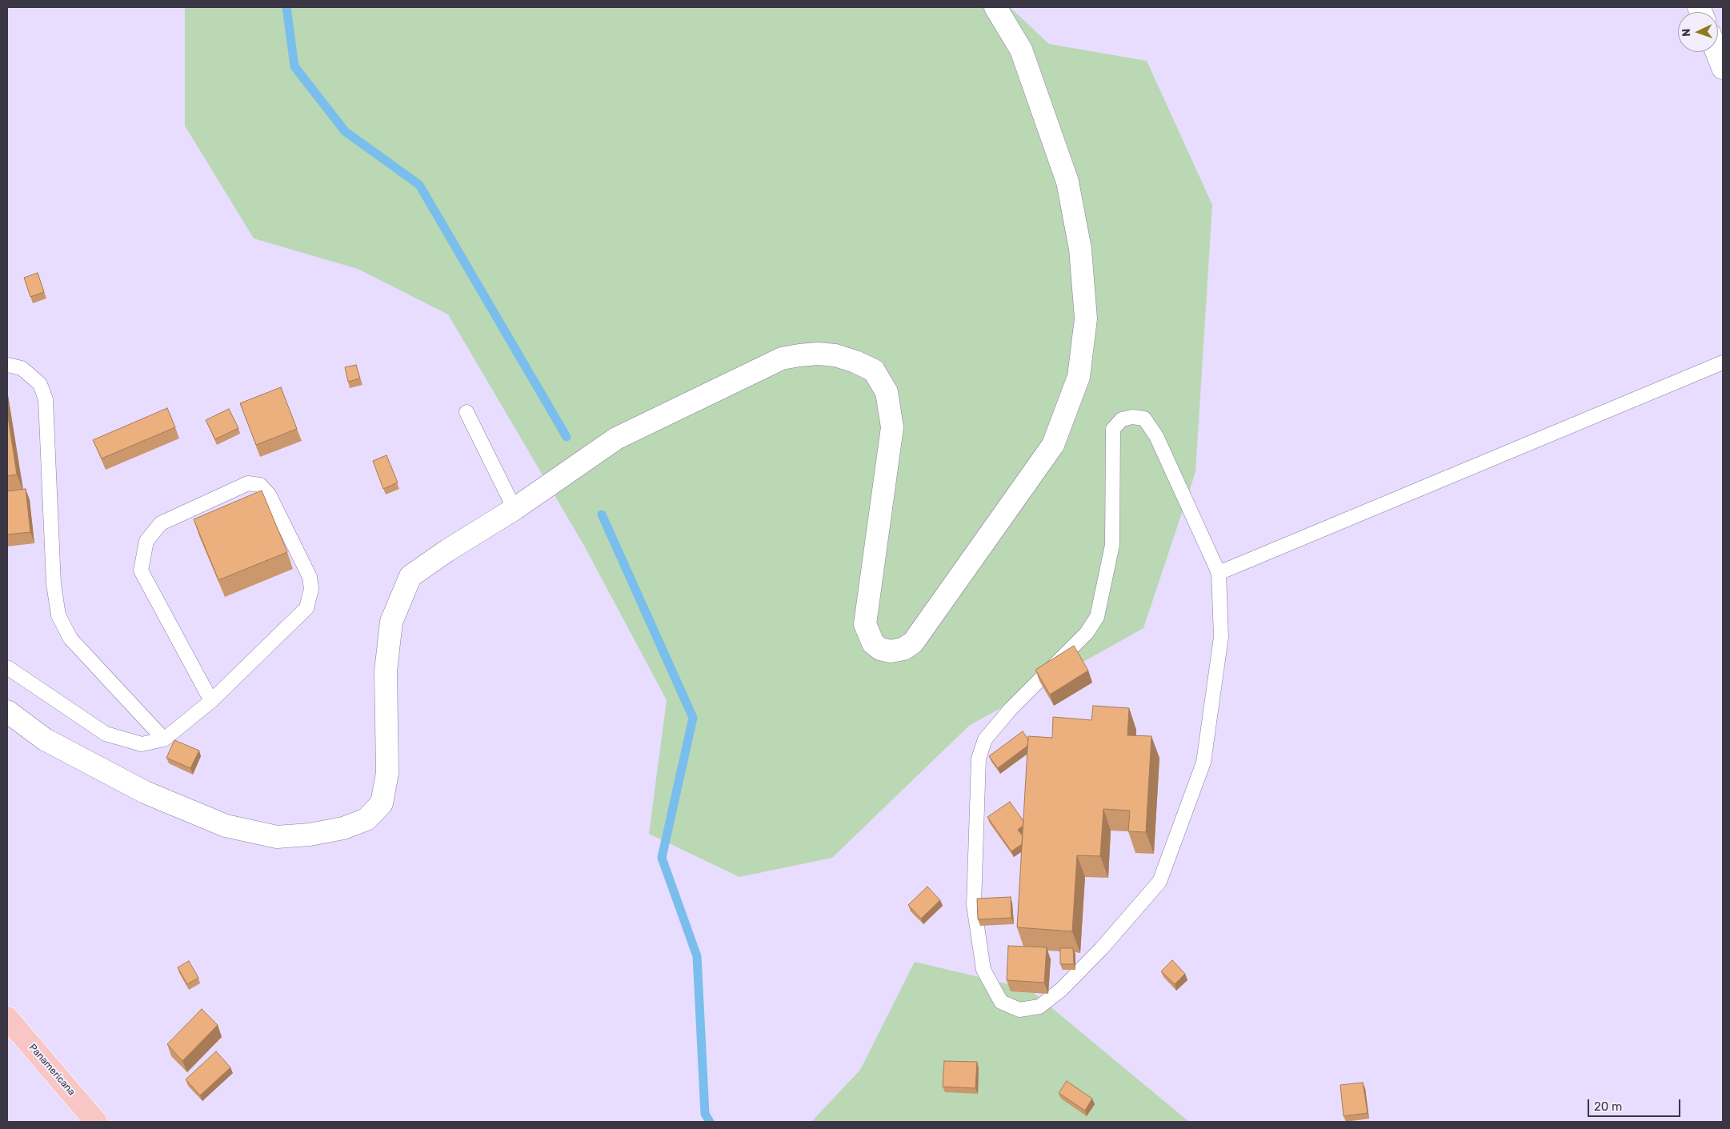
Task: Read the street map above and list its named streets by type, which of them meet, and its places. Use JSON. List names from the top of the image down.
{
  "streets": {
    "main road": ["Panamericana"]
  },
  "scale_bar": "20 m",
  "north": "left"
}
